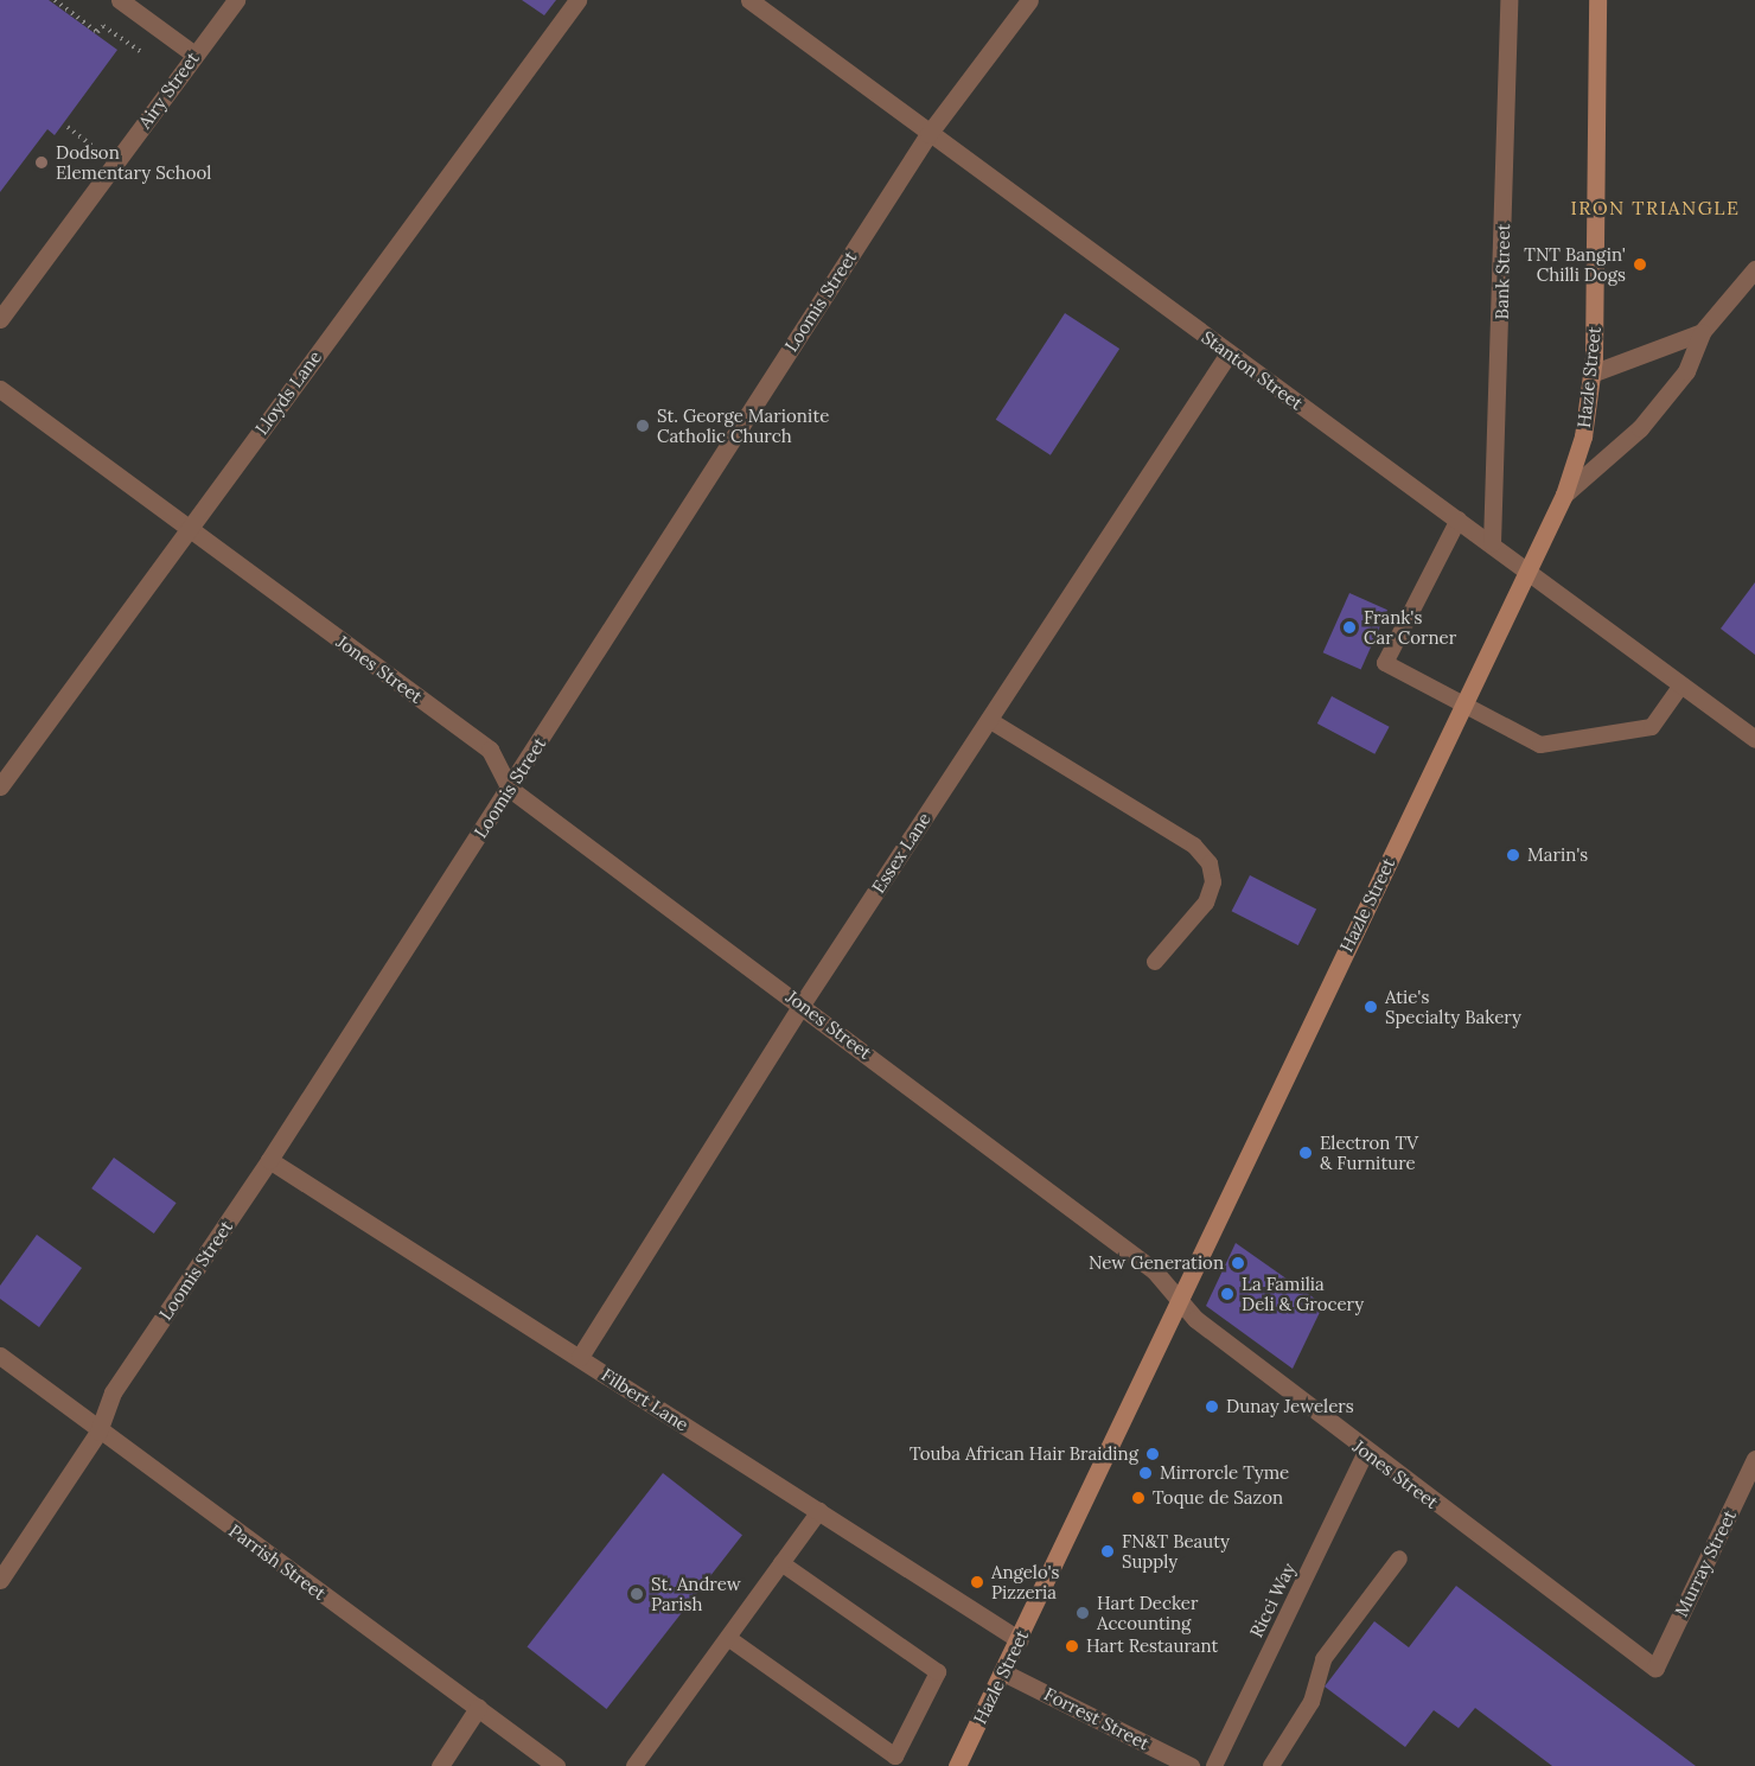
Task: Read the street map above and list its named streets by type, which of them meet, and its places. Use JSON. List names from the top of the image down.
{
  "streets": {
    "main road": ["Hazle Street"],
    "street": [
      "Airy Street",
      "Bank Street",
      "Loomis Street",
      "Stanton Street",
      "Lloyds Lane",
      "Jones Street",
      "Essex Lane",
      "Filbert Lane",
      "Parrish Street",
      "Murray Street",
      "Forrest Street"
    ],
    "lane": ["Ricci Way"]
  },
  "crossings": [
    ["Bank Street", "Stanton Street"],
    ["Loomis Street", "Stanton Street"],
    ["Loomis Street", "Jones Street"],
    ["Loomis Street", "Filbert Lane"],
    ["Loomis Street", "Parrish Street"],
    ["Stanton Street", "Hazle Street"],
    ["Stanton Street", "Essex Lane"],
    ["Hazle Street", "Jones Street"],
    ["Hazle Street", "Filbert Lane"],
    ["Hazle Street", "Forrest Street"],
    ["Lloyds Lane", "Jones Street"],
    ["Jones Street", "Essex Lane"],
    ["Jones Street", "Murray Street"],
    ["Jones Street", "Ricci Way"],
    ["Essex Lane", "Filbert Lane"]
  ],
  "districts": ["IRON TRIANGLE"],
  "places": [
    "Dodson Elementary School",
    "TNT Bangin' Chilli Dogs",
    "St. George Marionite Catholic Church",
    "Frank's Car Corner",
    "Marin's",
    "Atie's Specialty Bakery",
    "Electron TV & Furniture",
    "New Generation",
    "La Familia Deli & Grocery",
    "Dunay Jewelers",
    "Touba African Hair Braiding",
    "Mirrorcle Tyme",
    "Toque de Sazon",
    "FN&T Beauty Supply",
    "Angelo's Pizzeria",
    "St. Andrew Parish",
    "Hart Decker Accounting",
    "Hart Restaurant"
  ]
}
